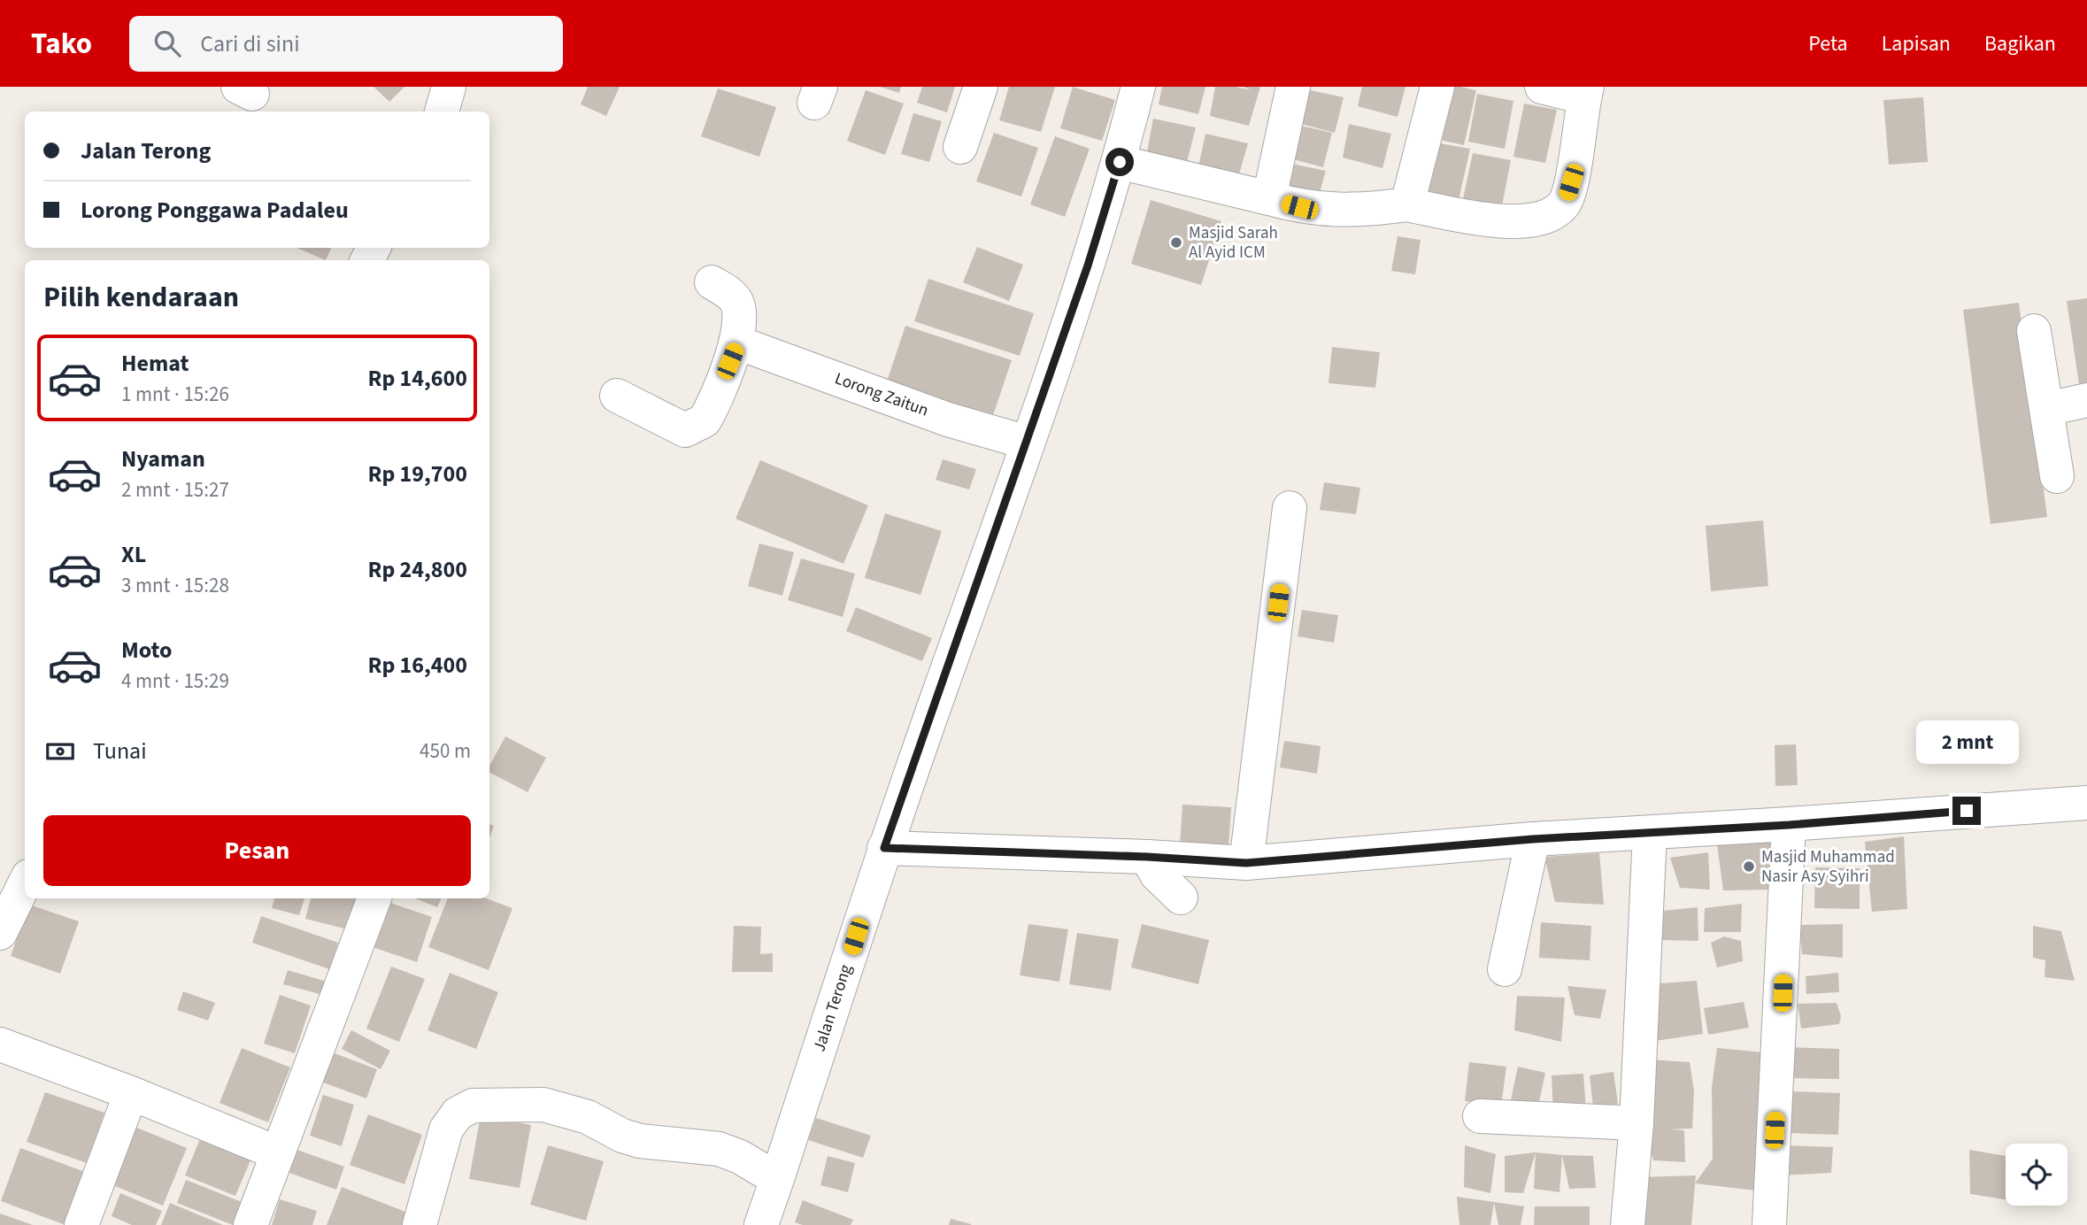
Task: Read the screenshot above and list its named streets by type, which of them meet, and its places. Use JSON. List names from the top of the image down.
{
  "streets": {
    "street": ["Lorong Zaitun", "Jalan Terong"]
  },
  "crossings": [
    ["Lorong Zaitun", "Jalan Terong"]
  ],
  "places": ["Masjid Sarah Al Ayid ICM", "Masjid Muhammad Nasir Asy Syihri"],
  "page": {
    "header": "Tako",
    "search": "Cari di sini",
    "nav": ["Peta", "Lapisan", "Bagikan"],
    "banner": ["Jalan Terong", "Lorong Ponggawa Padaleu"],
    "heading": "Pilih kendaraan",
    "list": [
      {
        "name": "Hemat",
        "note": "1 mnt · 15:26",
        "value": "Rp 14,600"
      },
      {
        "name": "Nyaman",
        "note": "2 mnt · 15:27",
        "value": "Rp 19,700"
      },
      {
        "name": "XL",
        "note": "3 mnt · 15:28",
        "value": "Rp 24,800"
      },
      {
        "name": "Moto",
        "note": "4 mnt · 15:29",
        "value": "Rp 16,400"
      }
    ],
    "pay": ["Tunai", "450 m"],
    "bubble": "2 mnt",
    "buttons": "Pesan"
  }
}
